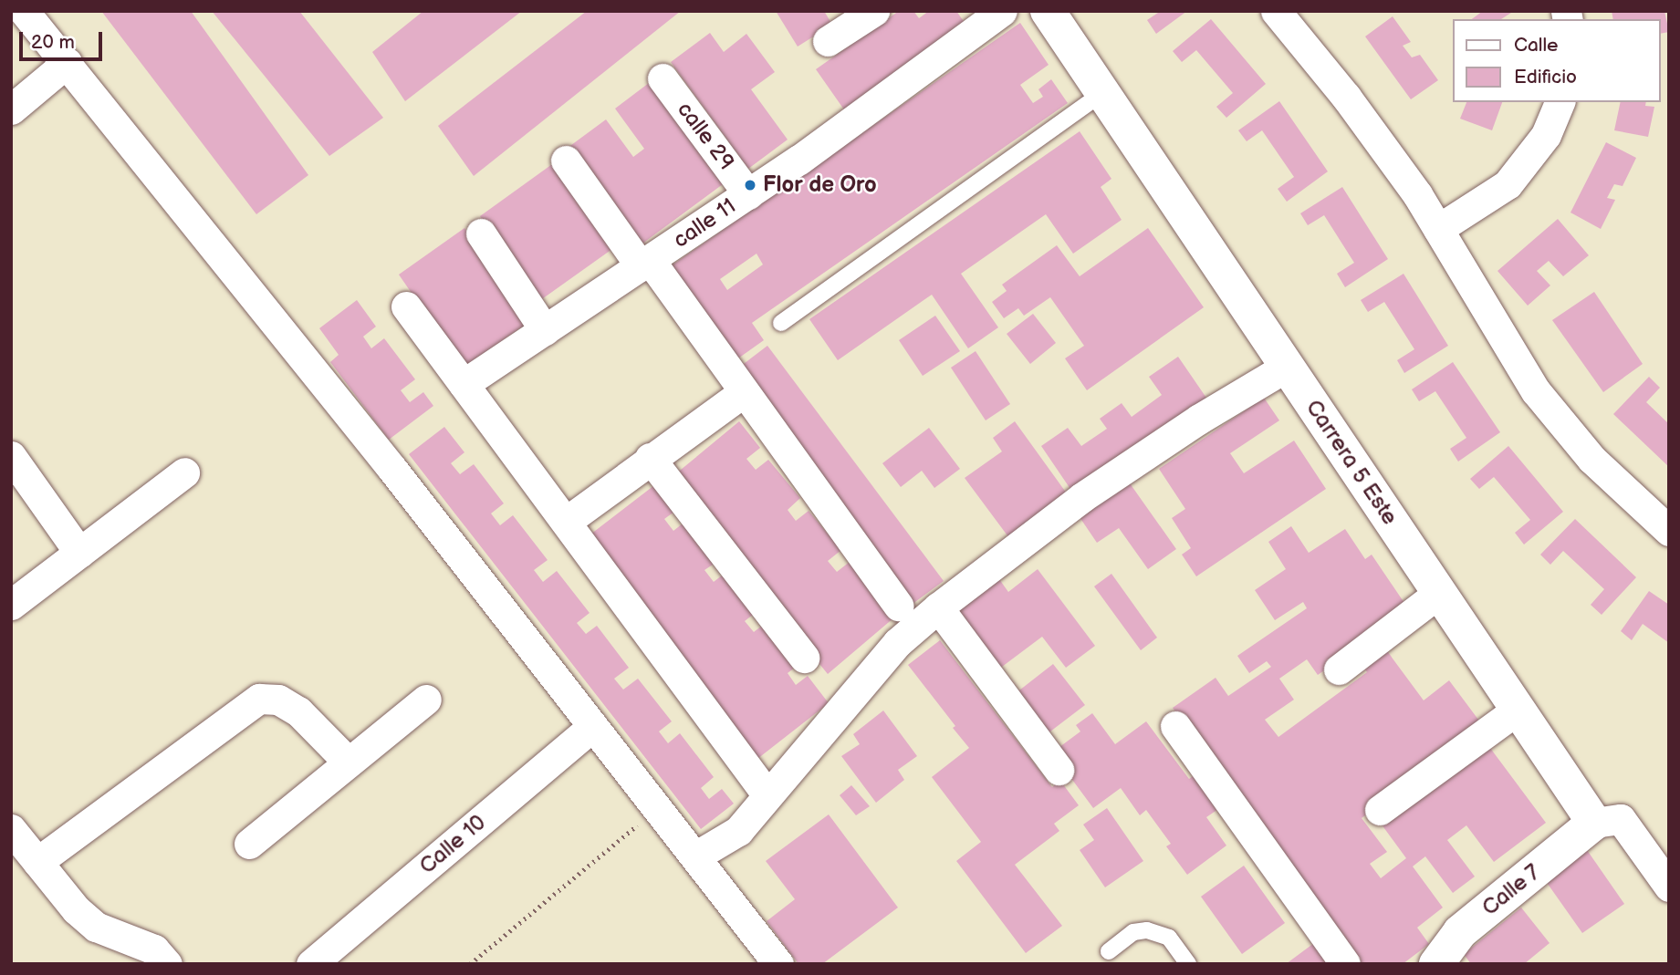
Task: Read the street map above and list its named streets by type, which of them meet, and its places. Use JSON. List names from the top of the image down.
{
  "streets": {
    "street": [
      "calle 29",
      "calle 11",
      "Carrera 5 Este",
      "Calle 10",
      "Calle 7"
    ]
  },
  "crossings": [
    ["calle 29", "calle 11"],
    ["Carrera 5 Este", "Calle 7"]
  ],
  "places": ["Flor de Oro"],
  "legend": ["Calle", "Edificio"],
  "scale_bar": "20 m"
}
